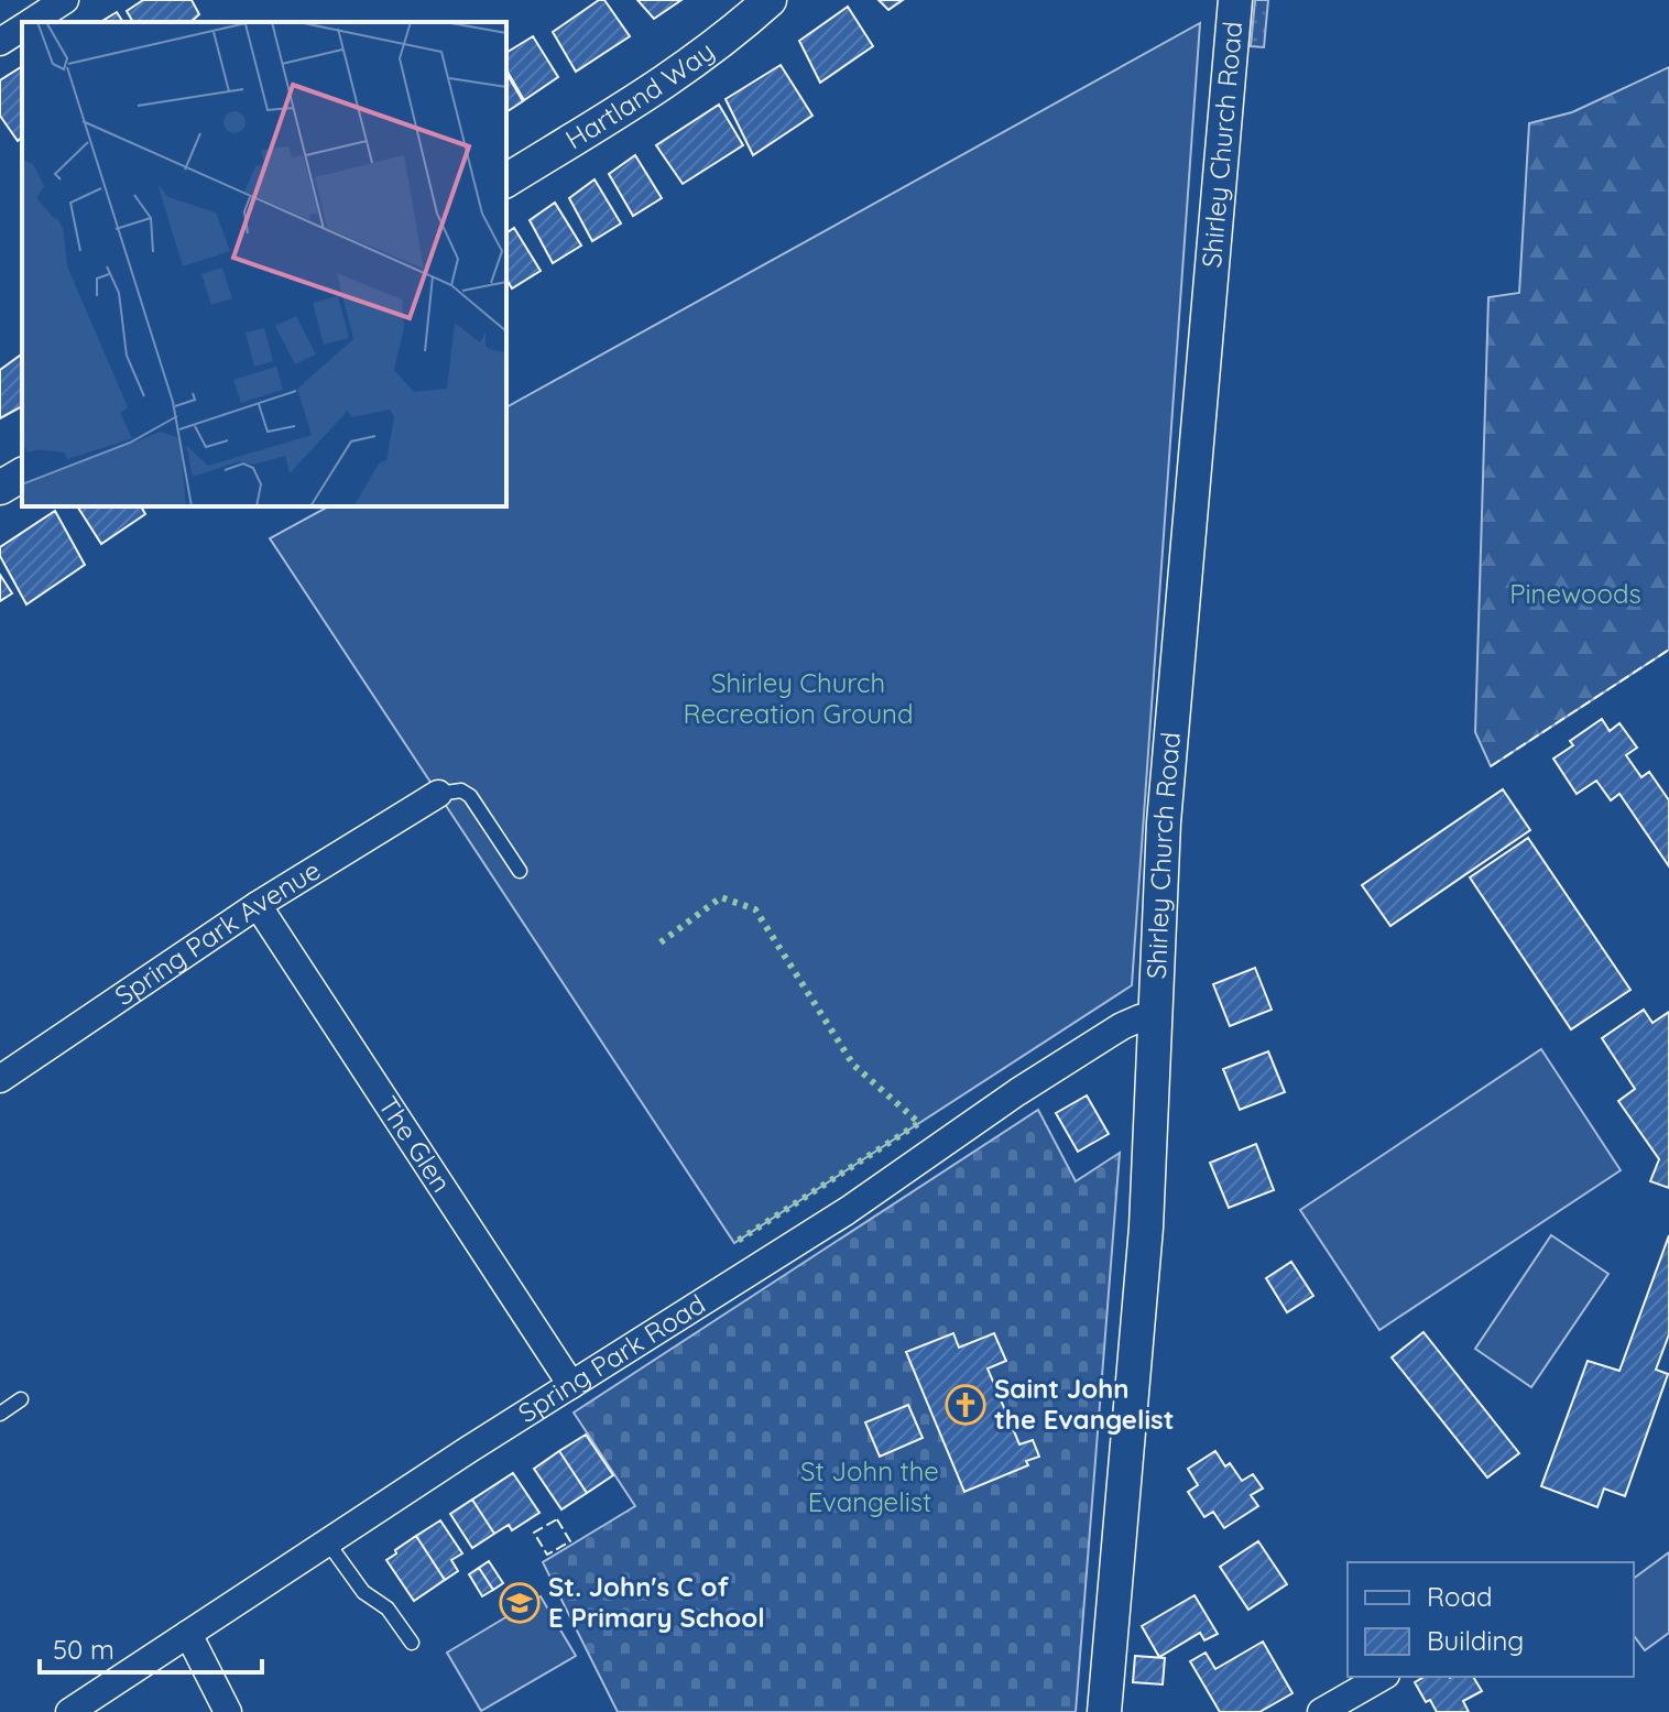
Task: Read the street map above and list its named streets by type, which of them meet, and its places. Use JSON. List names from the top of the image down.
{
  "streets": {
    "street": [
      "Hartland Way",
      "Shirley Church Road",
      "Spring Park Avenue",
      "The Glen",
      "Spring Park Road"
    ]
  },
  "crossings": [
    ["Shirley Church Road", "Spring Park Road"],
    ["Spring Park Avenue", "The Glen"],
    ["The Glen", "Spring Park Road"]
  ],
  "parks": ["Pinewoods", "Shirley Church Recreation Ground", "St John the Evangelist"],
  "places": {
    "church": ["Saint John the Evangelist"],
    "school or university": ["St. John's C of E Primary School"]
  },
  "legend": ["Road", "Building"],
  "scale_bar": "50 m"
}
